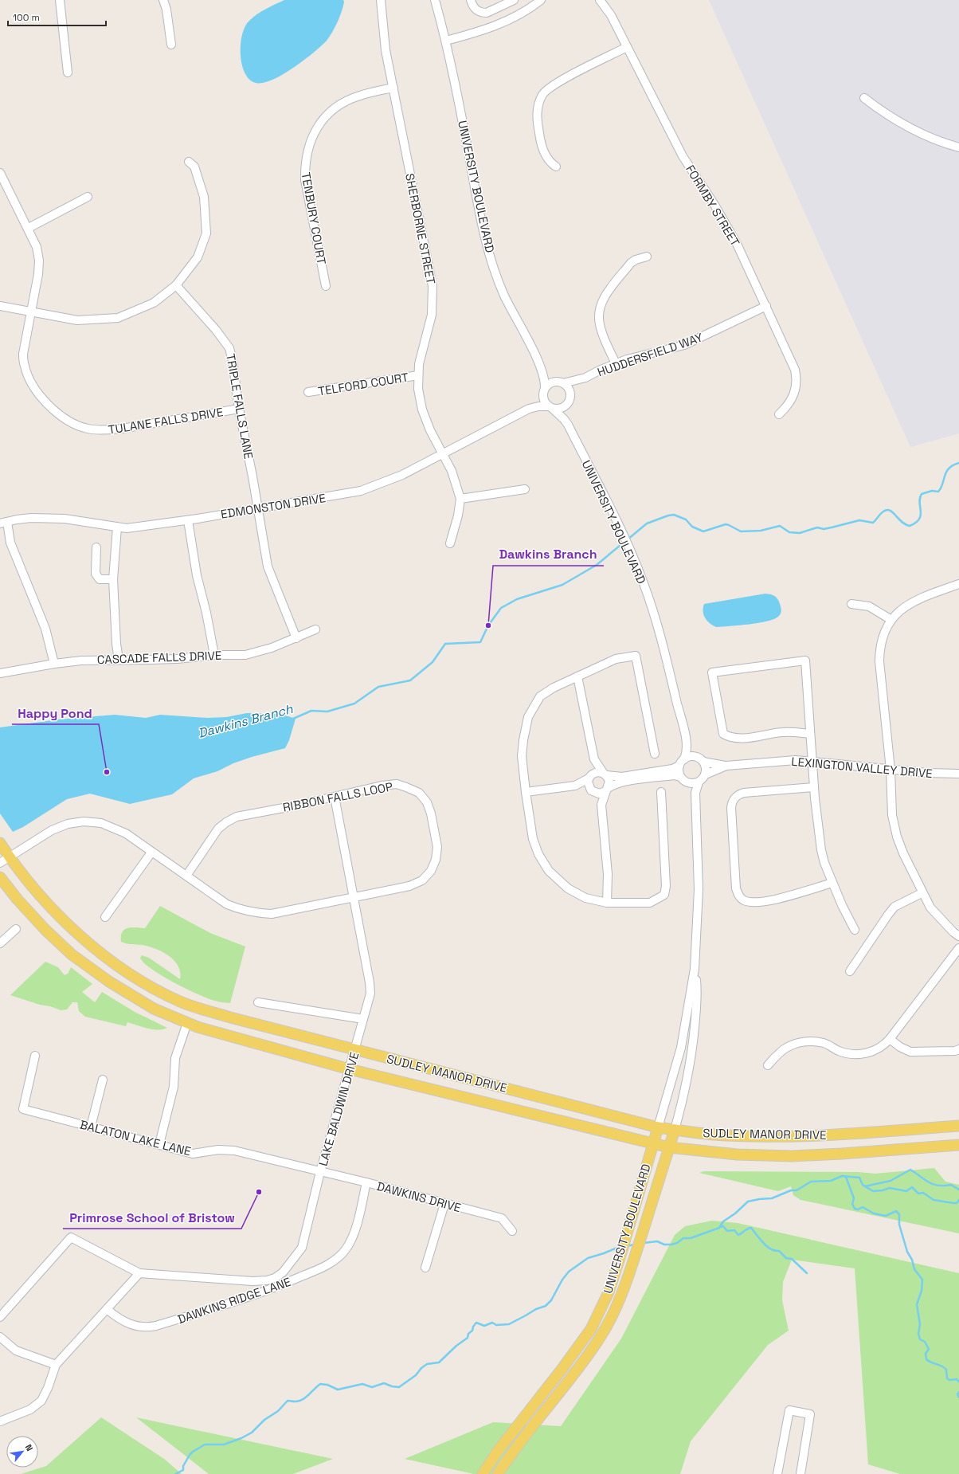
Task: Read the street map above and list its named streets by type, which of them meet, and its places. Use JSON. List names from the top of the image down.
{
  "streets": {
    "main road": ["UNIVERSITY BOULEVARD", "SUDLEY MANOR DRIVE"],
    "street": [
      "FORMBY STREET",
      "TENBURY COURT",
      "SHERBORNE STREET",
      "HUDDERSFIELD WAY",
      "TELFORD COURT",
      "TRIPLE FALLS LANE",
      "TULANE FALLS DRIVE",
      "EDMONSTON DRIVE",
      "CASCADE FALLS DRIVE",
      "LEXINGTON VALLEY DRIVE",
      "RIBBON FALLS LOOP",
      "LAKE BALDWIN DRIVE",
      "BALATON LAKE LANE",
      "DAWKINS DRIVE",
      "DAWKINS RIDGE LANE"
    ]
  },
  "crossings": [
    ["UNIVERSITY BOULEVARD", "HUDDERSFIELD WAY"],
    ["UNIVERSITY BOULEVARD", "EDMONSTON DRIVE"],
    ["UNIVERSITY BOULEVARD", "LEXINGTON VALLEY DRIVE"],
    ["UNIVERSITY BOULEVARD", "SUDLEY MANOR DRIVE"],
    ["FORMBY STREET", "HUDDERSFIELD WAY"],
    ["TENBURY COURT", "SHERBORNE STREET"],
    ["SHERBORNE STREET", "TELFORD COURT"],
    ["SHERBORNE STREET", "EDMONSTON DRIVE"],
    ["HUDDERSFIELD WAY", "EDMONSTON DRIVE"],
    ["TRIPLE FALLS LANE", "TULANE FALLS DRIVE"],
    ["TRIPLE FALLS LANE", "EDMONSTON DRIVE"],
    ["TRIPLE FALLS LANE", "CASCADE FALLS DRIVE"],
    ["RIBBON FALLS LOOP", "SUDLEY MANOR DRIVE"],
    ["RIBBON FALLS LOOP", "LAKE BALDWIN DRIVE"],
    ["SUDLEY MANOR DRIVE", "LAKE BALDWIN DRIVE"],
    ["LAKE BALDWIN DRIVE", "BALATON LAKE LANE"],
    ["LAKE BALDWIN DRIVE", "DAWKINS DRIVE"],
    ["BALATON LAKE LANE", "DAWKINS DRIVE"],
    ["DAWKINS DRIVE", "DAWKINS RIDGE LANE"]
  ],
  "water": ["Dawkins Branch"],
  "places": ["Dawkins Branch", "Happy Pond", "Primrose School of Bristow"],
  "scale_bar": "100 m",
  "north": "top right"
}
